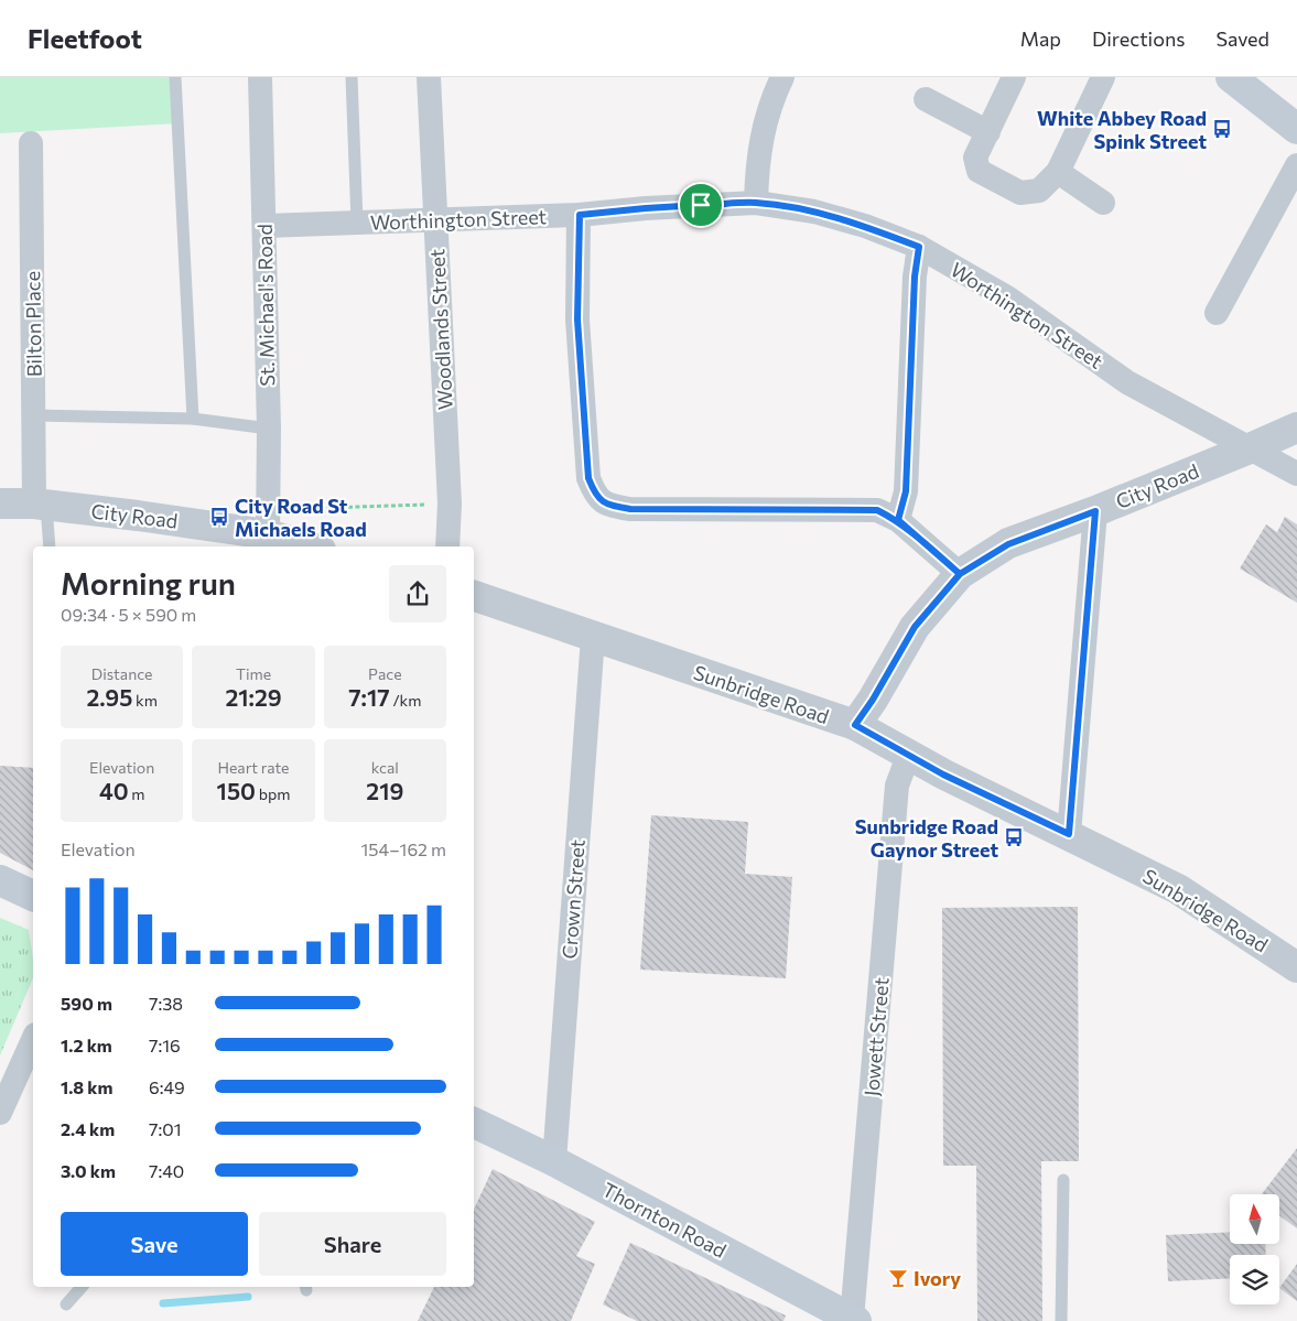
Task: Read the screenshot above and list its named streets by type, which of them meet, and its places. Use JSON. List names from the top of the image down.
{
  "streets": {
    "main road": ["Thornton Road"],
    "street": [
      "Worthington Street",
      "St. Michael's Road",
      "Bilton Place",
      "Woodlands Street",
      "City Road",
      "Sunbridge Road",
      "Crown Street",
      "Jowett Street"
    ]
  },
  "crossings": [
    ["Worthington Street", "St. Michael's Road"],
    ["Worthington Street", "Woodlands Street"],
    ["Worthington Street", "City Road"],
    ["St. Michael's Road", "City Road"],
    ["Bilton Place", "City Road"],
    ["City Road", "Sunbridge Road"],
    ["Sunbridge Road", "Crown Street"],
    ["Sunbridge Road", "Jowett Street"],
    ["Crown Street", "Thornton Road"],
    ["Jowett Street", "Thornton Road"]
  ],
  "places": {
    "bus stop": ["White Abbey Road Spink Street", "City Road St Michaels Road", "Sunbridge Road Gaynor Street"],
    "bar": ["Ivory"]
  },
  "north": "top",
  "page": {
    "header": "Fleetfoot",
    "nav": ["Map", "Directions", "Saved"],
    "heading": ["Morning run", "09:34 · 5 × 590 m"],
    "stats": [
      ["Distance", "2.95 km"],
      ["Time", "21:29"],
      ["Pace", "7:17 /km"],
      ["Elevation", "40 m"],
      ["Heart rate", "150 bpm"],
      ["kcal", "219"]
    ],
    "chart": ["Elevation", "154–162 m"],
    "list": [
      {
        "name": "590 m",
        "note": "7:38"
      },
      {
        "name": "1.2 km",
        "note": "7:16"
      },
      {
        "name": "1.8 km",
        "note": "6:49"
      },
      {
        "name": "2.4 km",
        "note": "7:01"
      },
      {
        "name": "3.0 km",
        "note": "7:40"
      }
    ],
    "buttons": ["Save", "Share"]
  }
}
